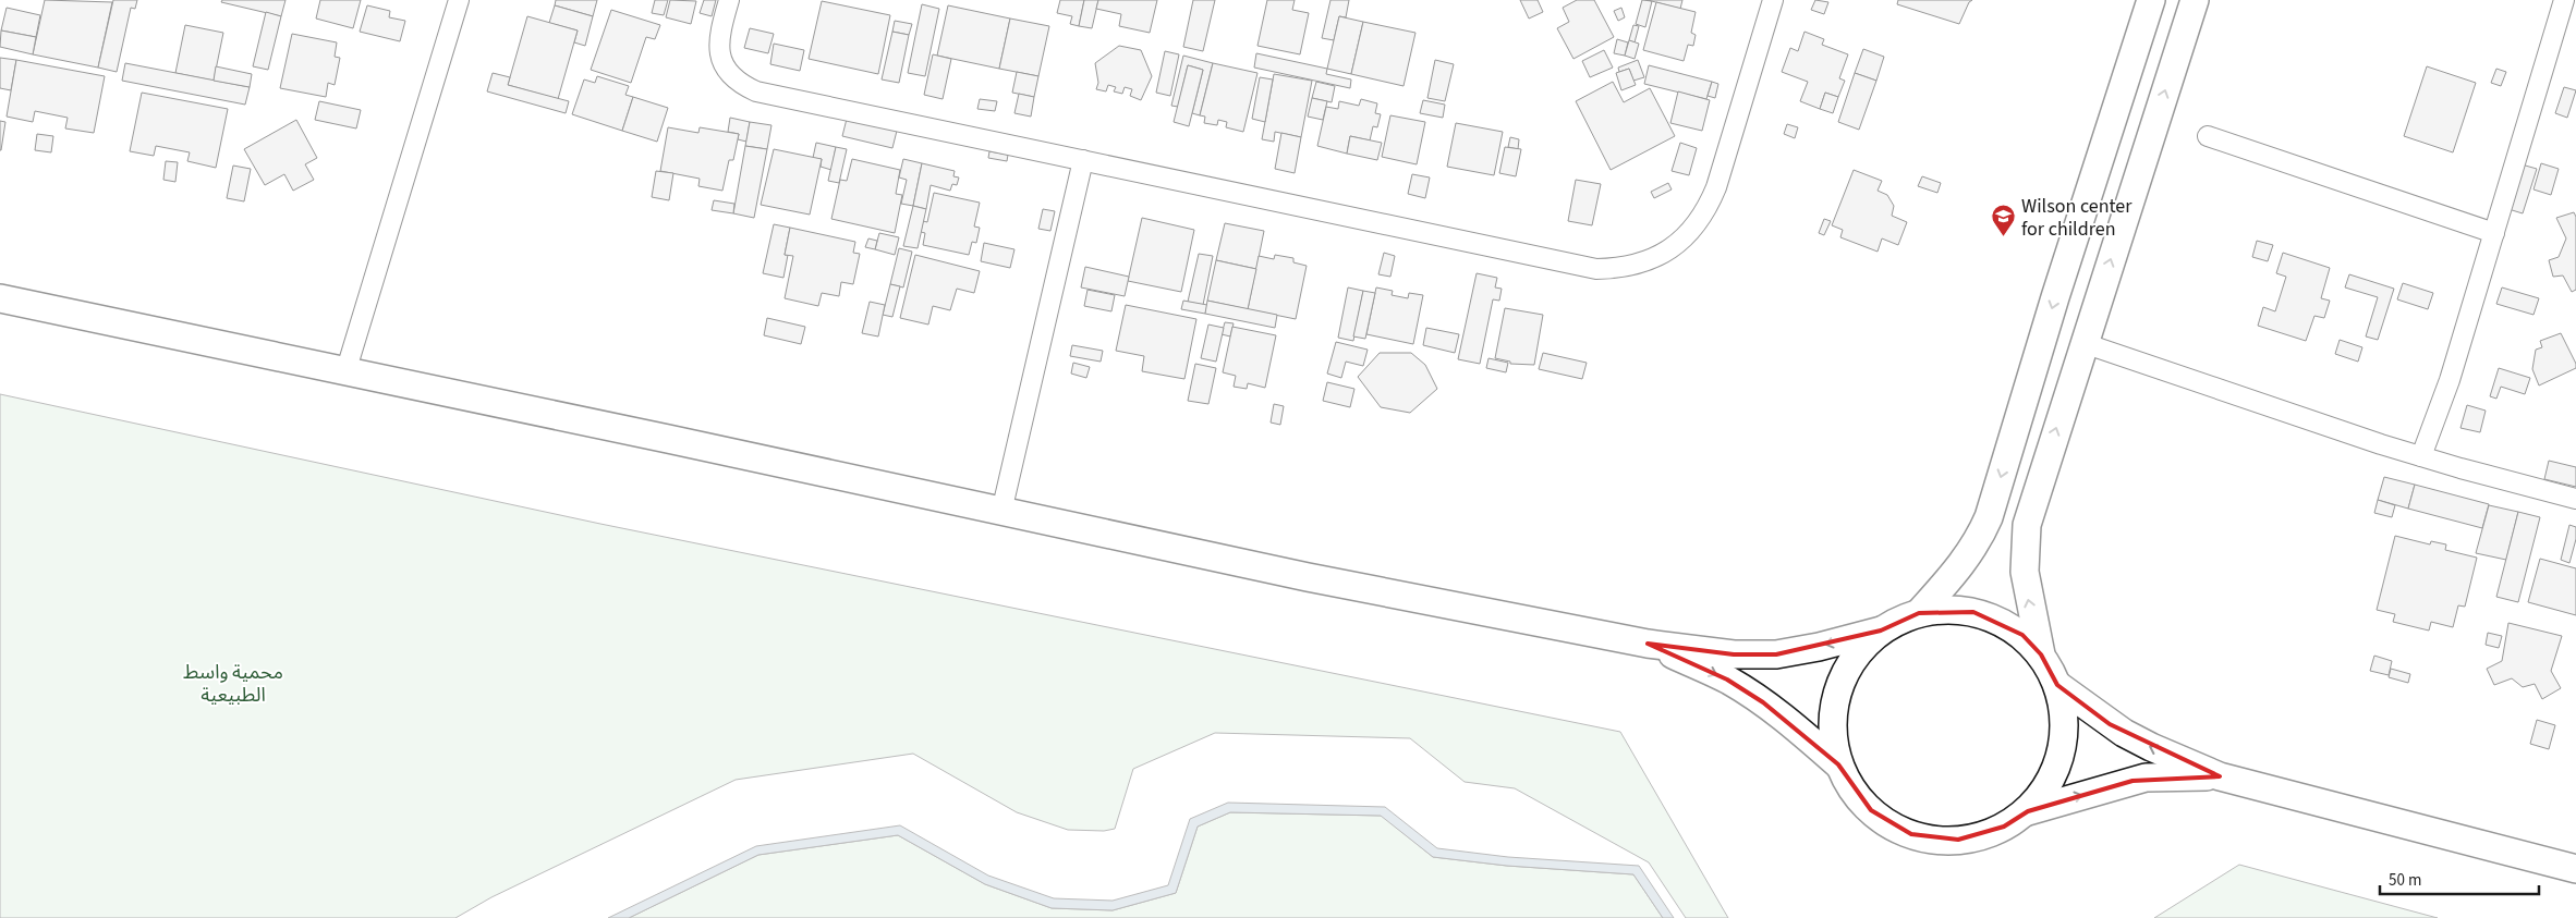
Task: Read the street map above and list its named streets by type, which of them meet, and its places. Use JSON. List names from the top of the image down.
{
  "parks": ["محمية واسط الطبيعية"],
  "places": {
    "school or university": ["Wilson center for children"]
  },
  "scale_bar": "50 m"
}
